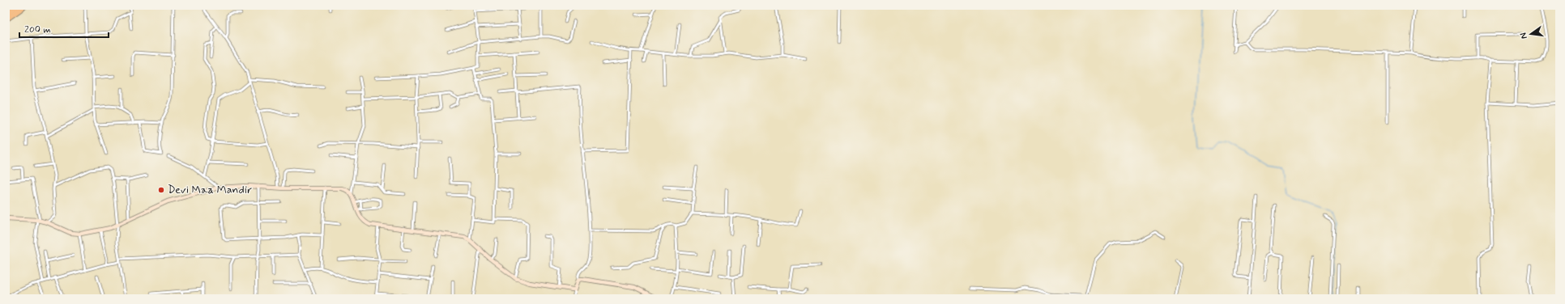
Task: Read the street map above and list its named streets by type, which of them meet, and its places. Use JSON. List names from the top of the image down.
{
  "places": ["Devi Maa Mandir"],
  "scale_bar": "200 m",
  "north": "left"
}
